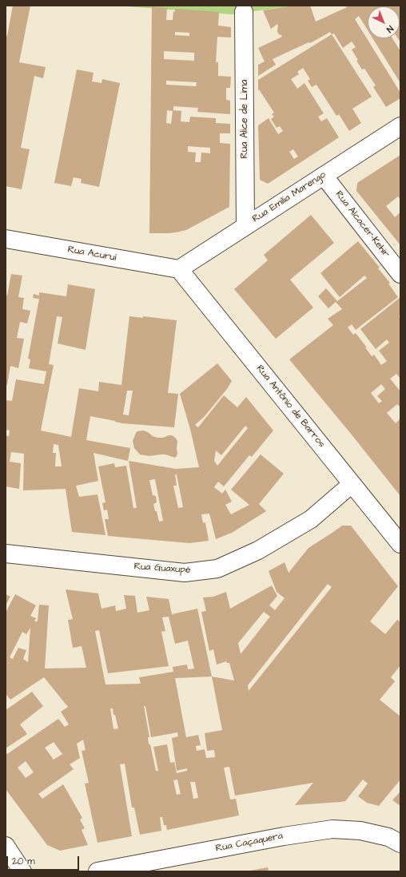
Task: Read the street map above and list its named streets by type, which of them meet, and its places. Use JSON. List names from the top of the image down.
{
  "streets": {
    "street": [
      "Rua Alice de Lima",
      "Rua Emília Marengo",
      "Rua Alcacer-Kehir",
      "Rua Acuruí",
      "Rua Antônio de Barros",
      "Rua Guaxupé",
      "Rua Caçaquera"
    ]
  },
  "crossings": [
    ["Rua Alice de Lima", "Rua Emília Marengo"],
    ["Rua Emília Marengo", "Rua Alcacer-Kehir"],
    ["Rua Emília Marengo", "Rua Acuruí"],
    ["Rua Emília Marengo", "Rua Antônio de Barros"],
    ["Rua Acuruí", "Rua Antônio de Barros"],
    ["Rua Antônio de Barros", "Rua Guaxupé"]
  ],
  "scale_bar": "20 m",
  "north": "bottom right"
}
